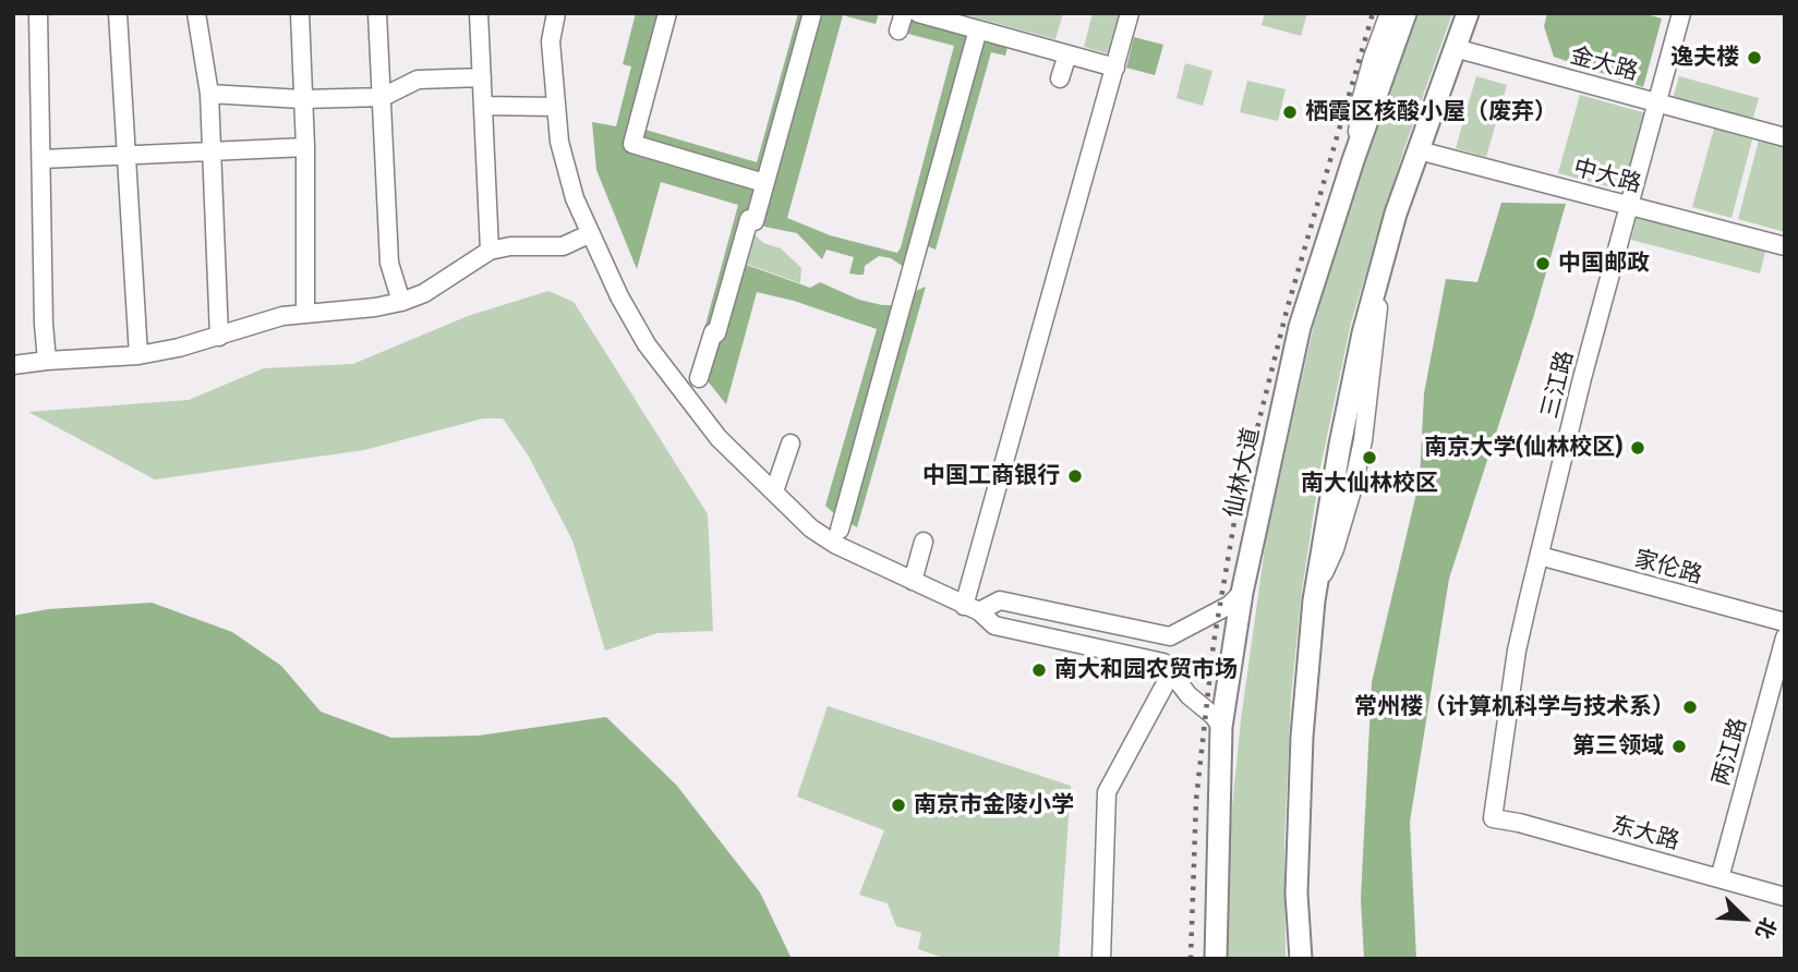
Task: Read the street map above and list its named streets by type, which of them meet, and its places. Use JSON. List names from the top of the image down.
{
  "streets": {
    "main road": ["仙林大道"],
    "street": [
      "金大路",
      "中大路",
      "三江路",
      "家伦路",
      "两江路",
      "东大路"
    ]
  },
  "crossings": [
    ["金大路", "三江路"],
    ["中大路", "三江路"],
    ["三江路", "家伦路"],
    ["三江路", "东大路"],
    ["两江路", "东大路"]
  ],
  "places": [
    "逸夫楼",
    "栖霞区核酸小屋（废弃）",
    "中国邮政",
    "南京大学(仙林校区)",
    "南大仙林校区",
    "中国工商银行",
    "南大和园农贸市场",
    "常州楼（计算机科学与技术系）",
    "第三领域",
    "南京市金陵小学"
  ],
  "north": "bottom right"
}
